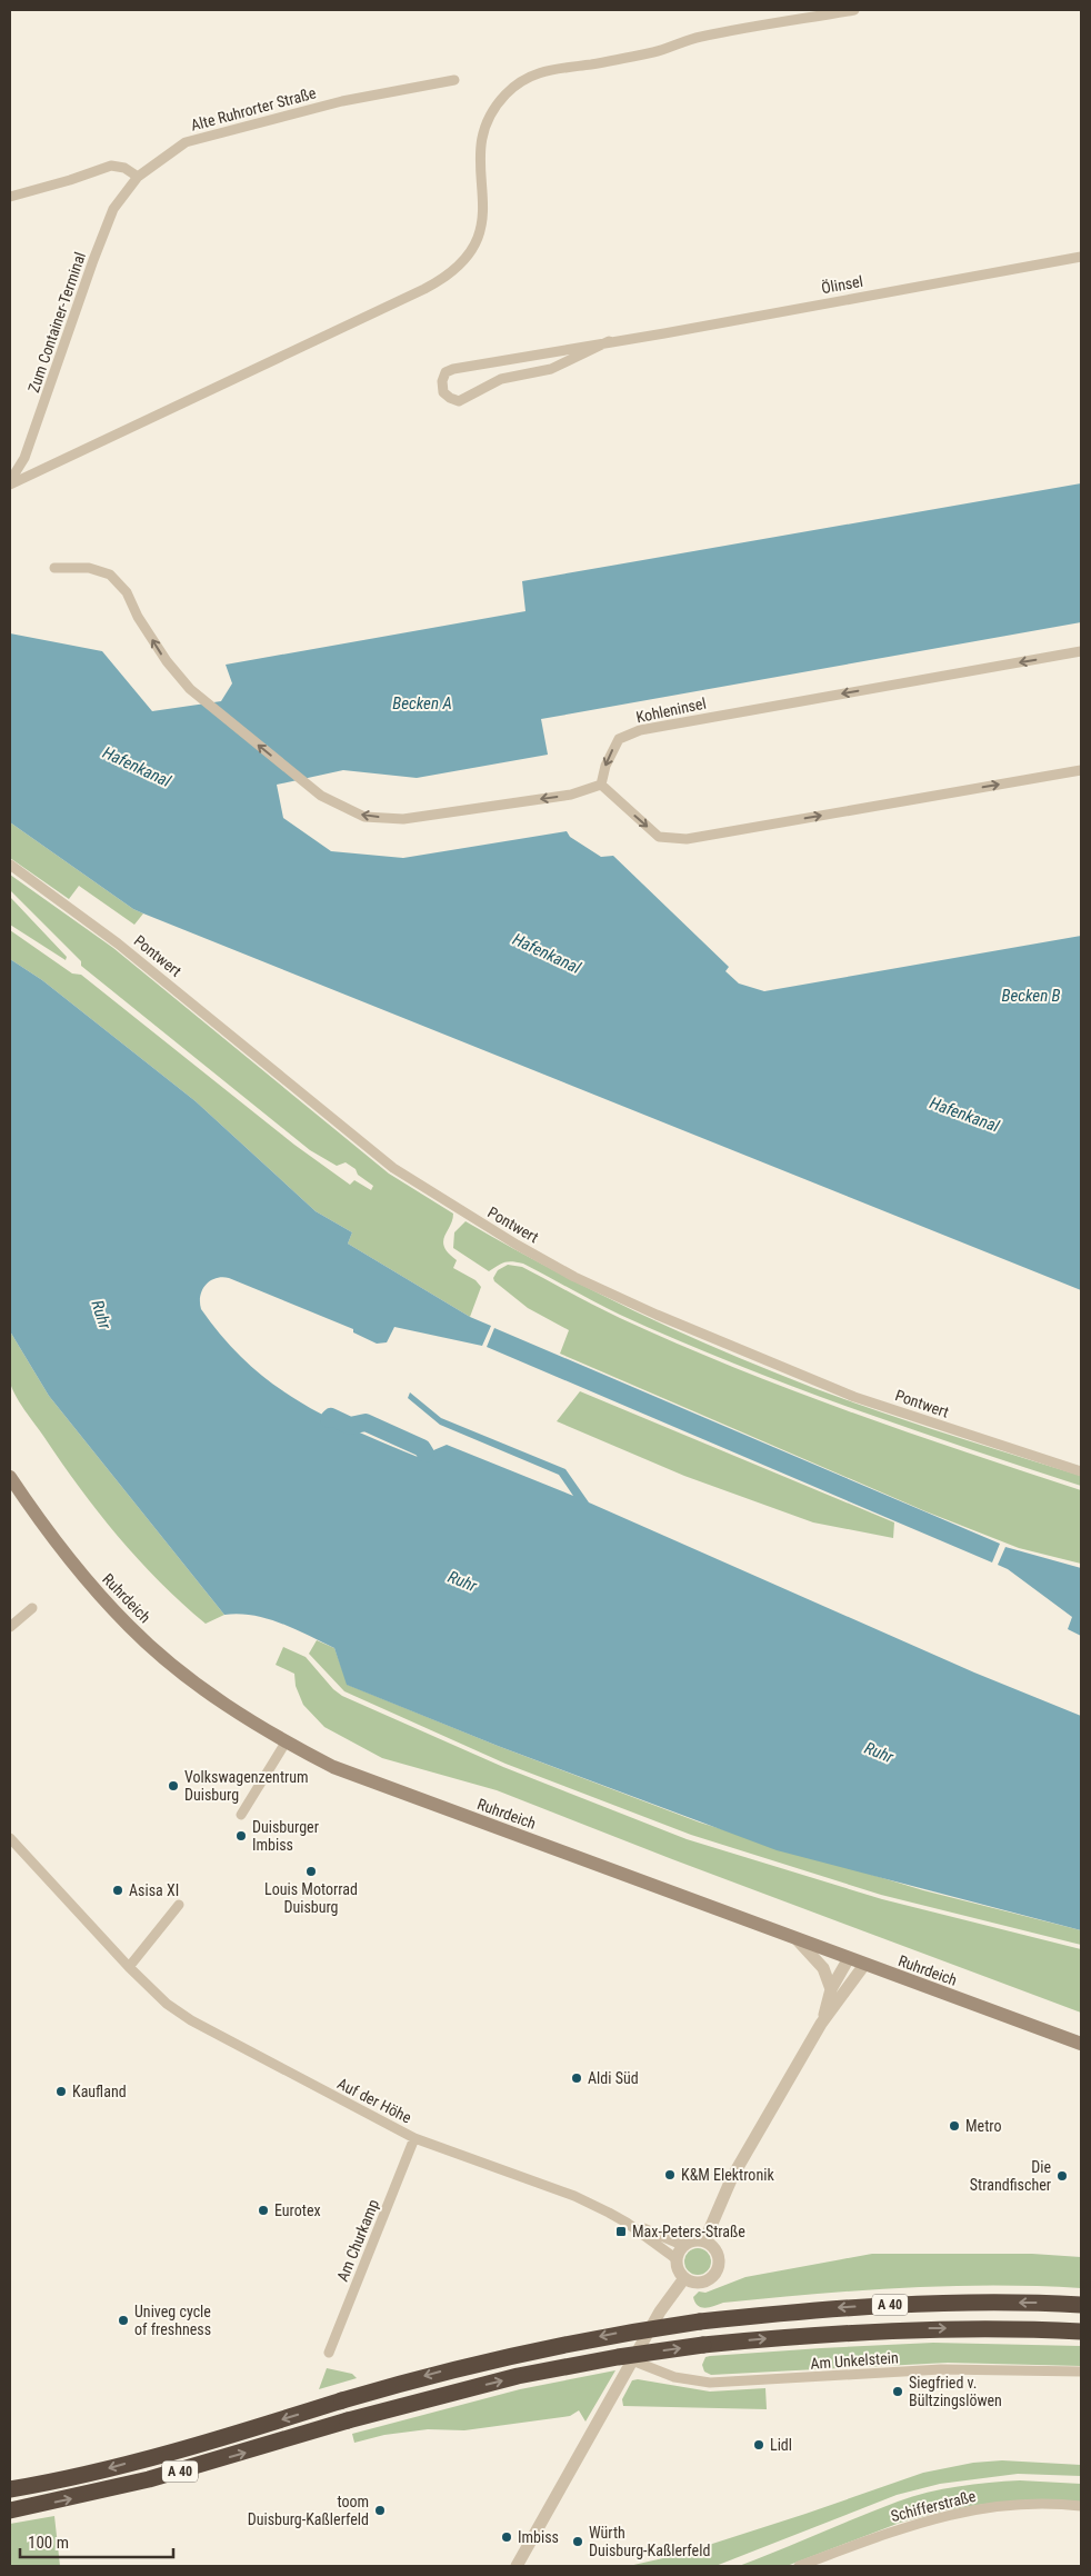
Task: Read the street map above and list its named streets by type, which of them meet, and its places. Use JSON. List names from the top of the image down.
{
  "streets": {
    "highway": ["A 40"],
    "main road": ["Ruhrdeich"],
    "street": [
      "Alte Ruhrorter Straße",
      "Ölinsel",
      "Zum Container-Terminal",
      "Kohleninsel",
      "Pontwert",
      "Auf der Höhe",
      "Am Churkamp",
      "Am Unkelstein",
      "Schifferstraße"
    ]
  },
  "crossings": [
    ["Alte Ruhrorter Straße", "Zum Container-Terminal"],
    ["Auf der Höhe", "Am Churkamp"]
  ],
  "one_way": ["Kohleninsel"],
  "water": [
    "Becken A",
    "Hafenkanal",
    "Becken B",
    "Ruhr"
  ],
  "places": {
    "other": [
      "Volkswagenzentrum Duisburg",
      "Duisburger Imbiss",
      "Louis Motorrad Duisburg",
      "Asisa XI",
      "Aldi Süd",
      "Kaufland",
      "Metro",
      "K&M Elektronik",
      "Die Strandfischer",
      "Eurotex",
      "Univeg cycle of freshness",
      "Siegfried v. Bültzingslöwen",
      "Lidl",
      "toom Duisburg-Kaßlerfeld",
      "Imbiss",
      "Würth Duisburg-Kaßlerfeld"
    ],
    "transit": ["Max-Peters-Straße"]
  },
  "scale_bar": "100 m"
}
